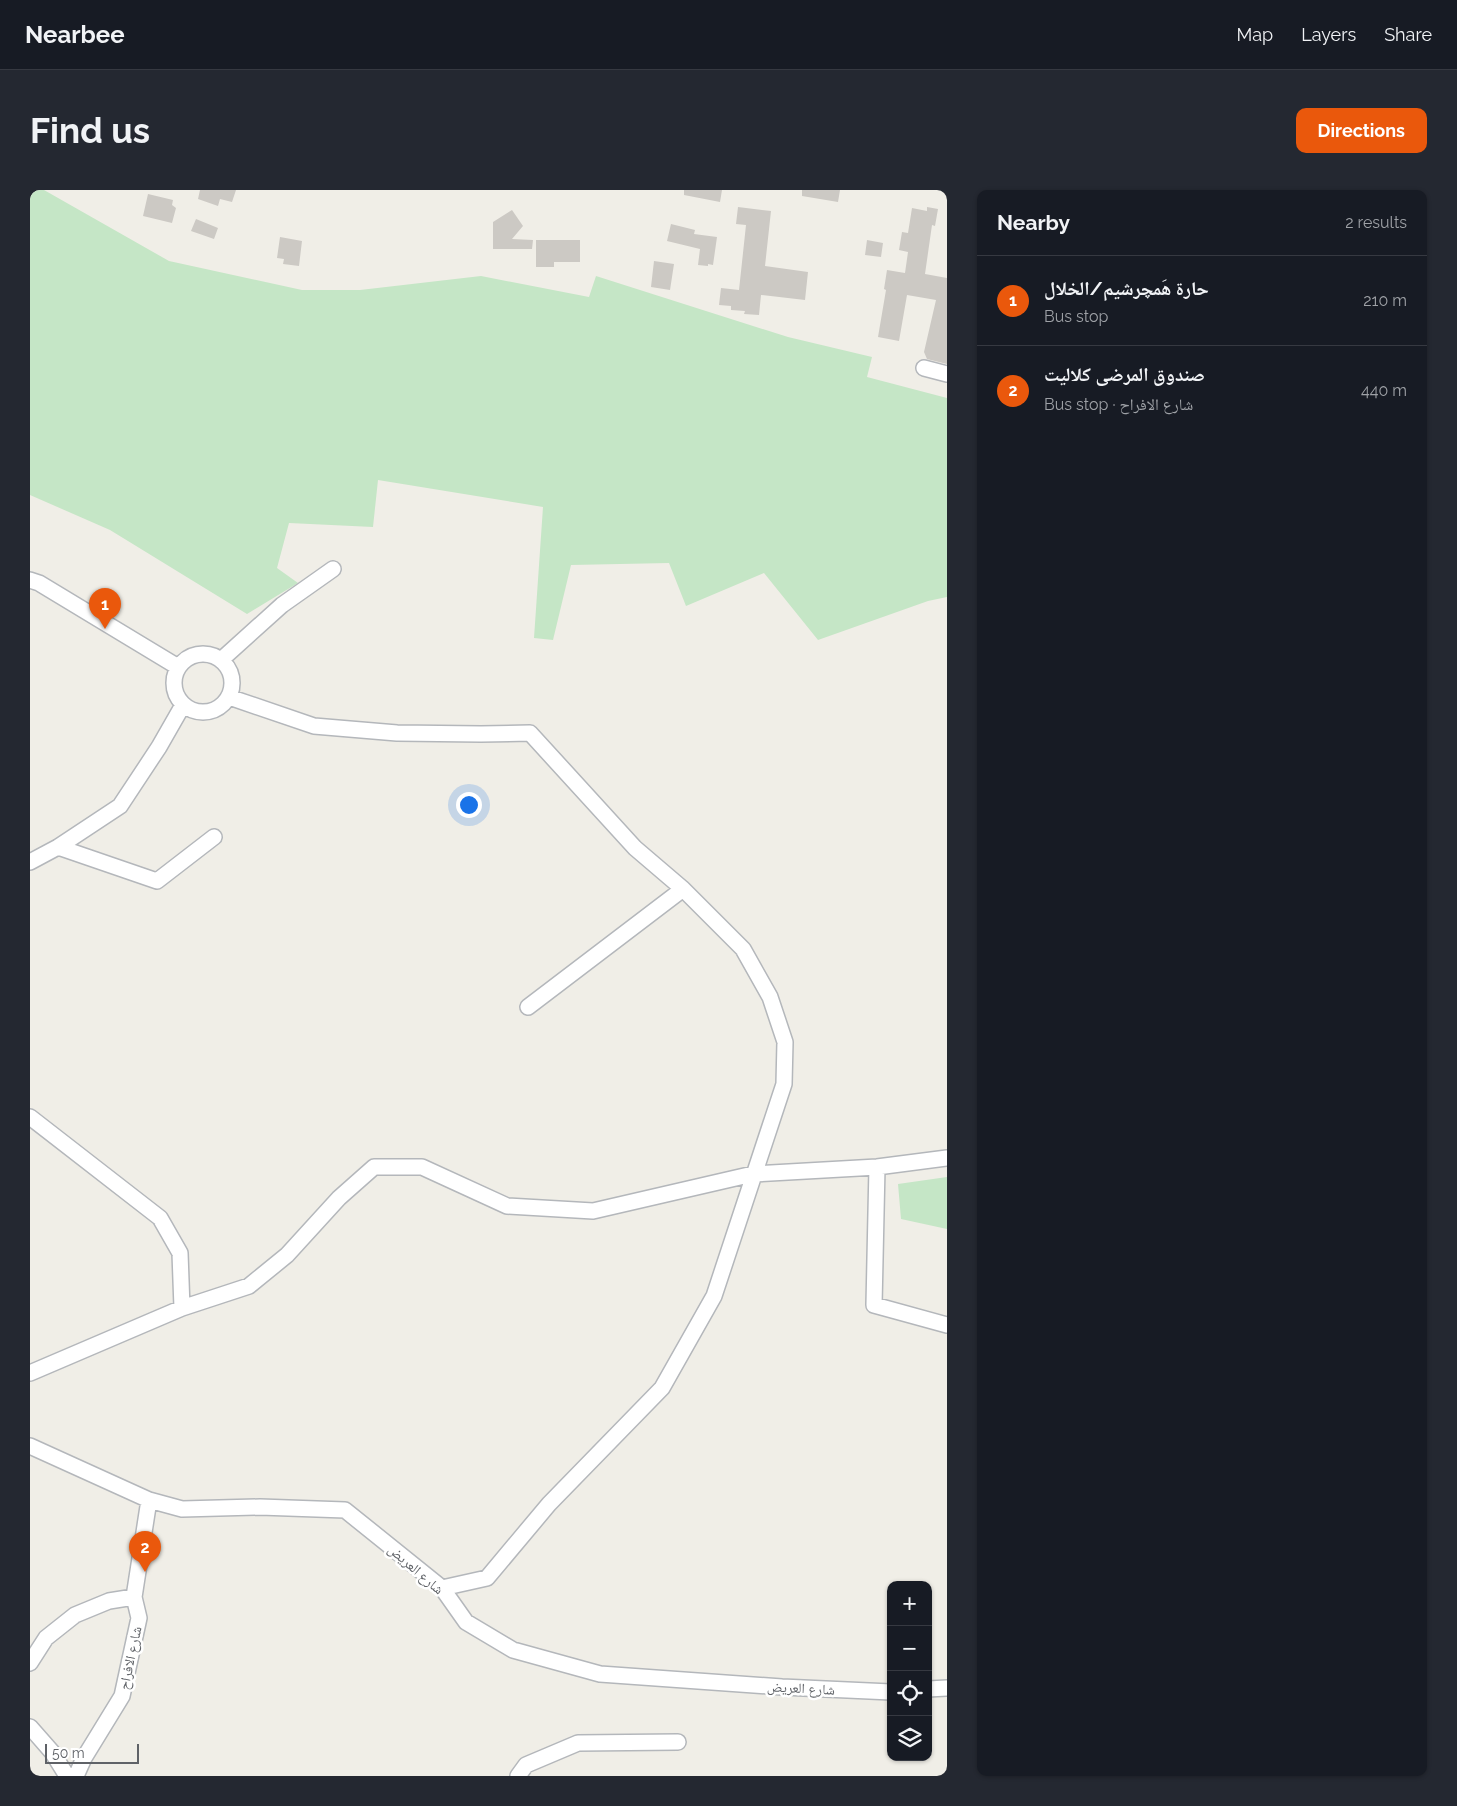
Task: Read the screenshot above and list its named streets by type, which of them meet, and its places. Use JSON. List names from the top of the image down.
{
  "streets": {
    "street": ["شارع العريض", "شارع الافراح"]
  },
  "crossings": [
    ["شارع العريض", "شارع الافراح"]
  ],
  "scale_bar": "50 m",
  "page": {
    "header": "Nearbee",
    "nav": ["Map", "Layers", "Share"],
    "buttons": "Directions",
    "title": "Find us",
    "heading": ["Nearby", "2 results"],
    "list": [
      {
        "mark": "1",
        "name": "حارة هَمچرشيم/الخلال",
        "note": "Bus stop",
        "value": "210 m"
      },
      {
        "mark": "2",
        "name": "صندوق المرضى كلاليت",
        "note": "Bus stop · شارع الافراح",
        "value": "440 m"
      }
    ],
    "pins": ["1", "2"],
    "map_buttons": ["+", "−"],
    "scale": "50 m"
  }
}
